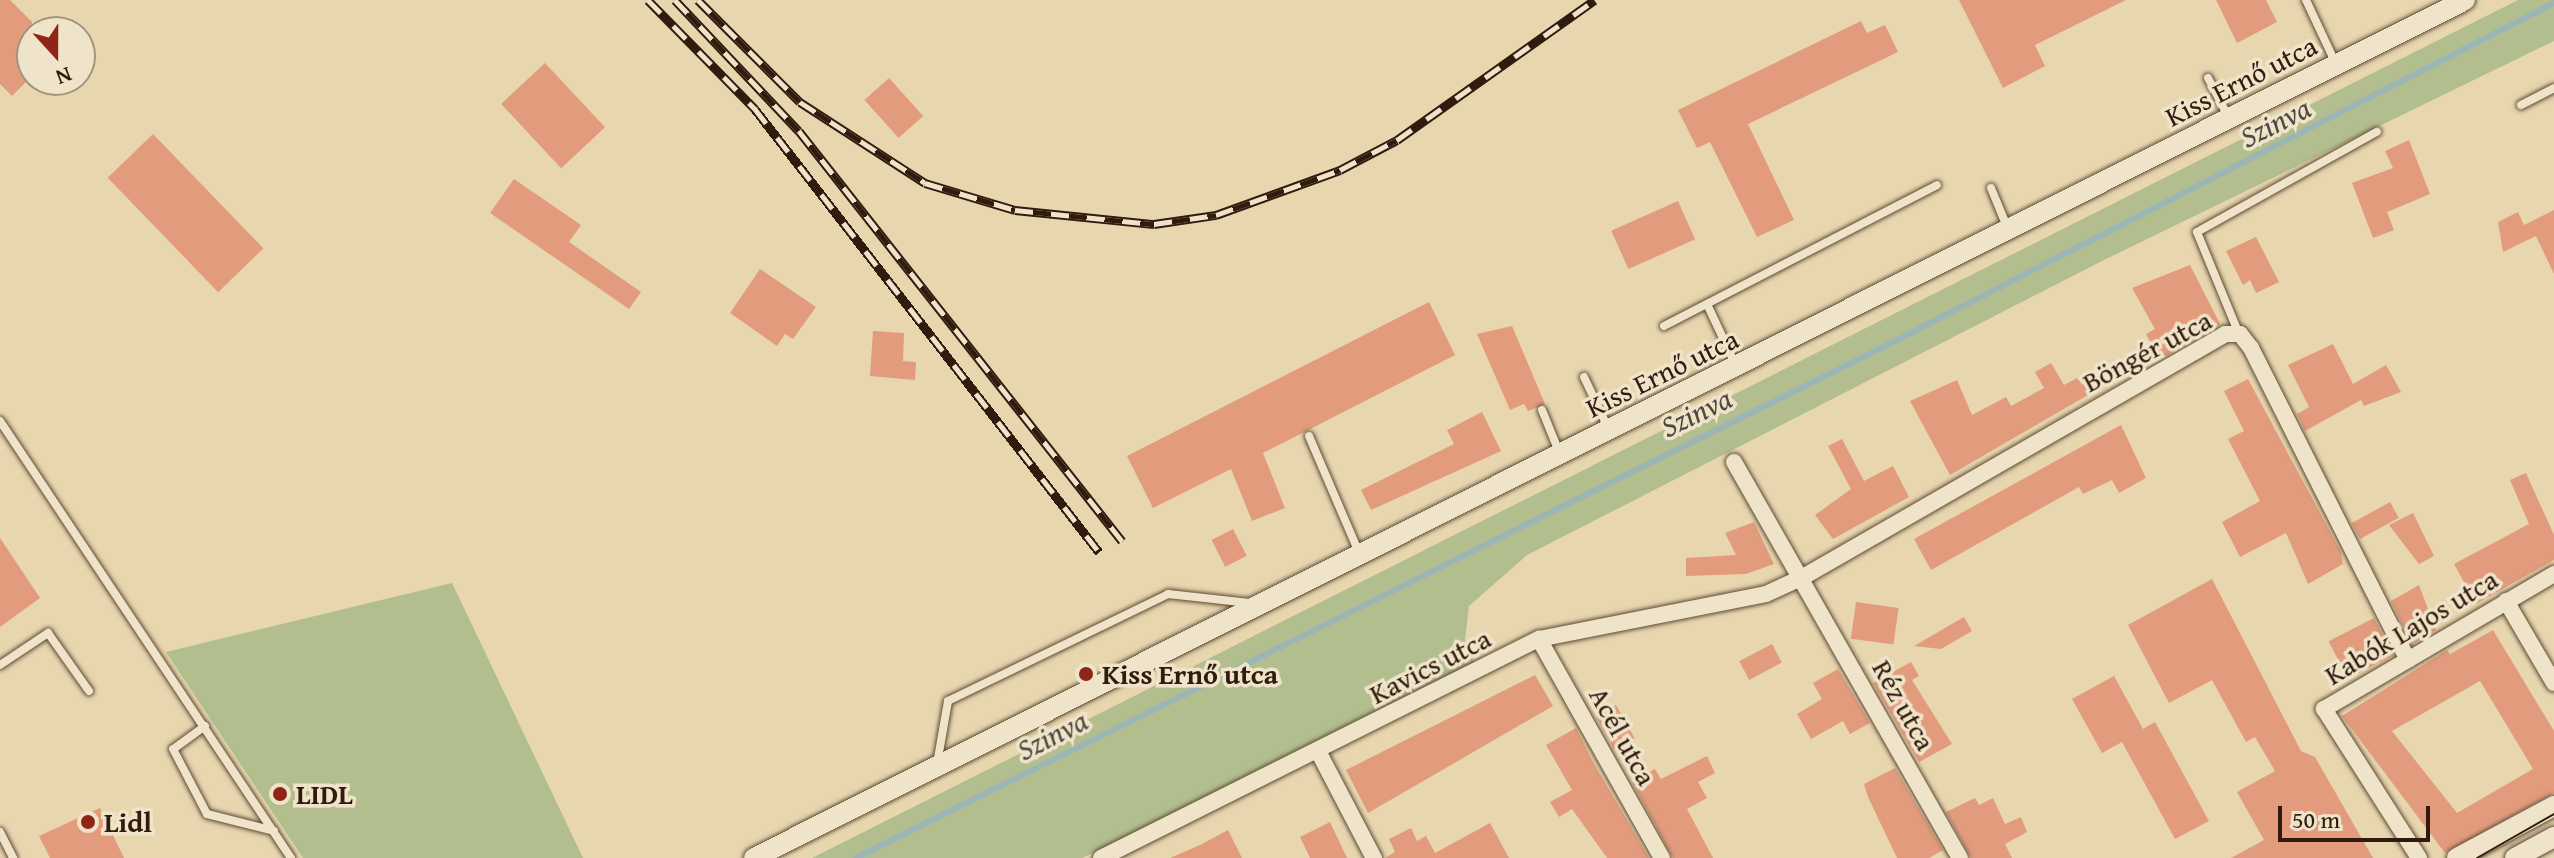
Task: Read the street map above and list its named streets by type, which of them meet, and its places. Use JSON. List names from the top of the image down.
{
  "streets": {
    "street": [
      "Kiss Ernő utca",
      "Böngér utca",
      "Kabók Lajos utca",
      "Kavics utca",
      "Réz utca",
      "Acél utca"
    ]
  },
  "crossings": [
    ["Böngér utca", "Kabók Lajos utca"],
    ["Böngér utca", "Kavics utca"],
    ["Böngér utca", "Réz utca"],
    ["Kavics utca", "Réz utca"],
    ["Kavics utca", "Acél utca"]
  ],
  "water": ["Szinva"],
  "places": ["Kiss Ernő utca", "LIDL", "Lidl"],
  "scale_bar": "50 m",
  "north": "bottom"
}
